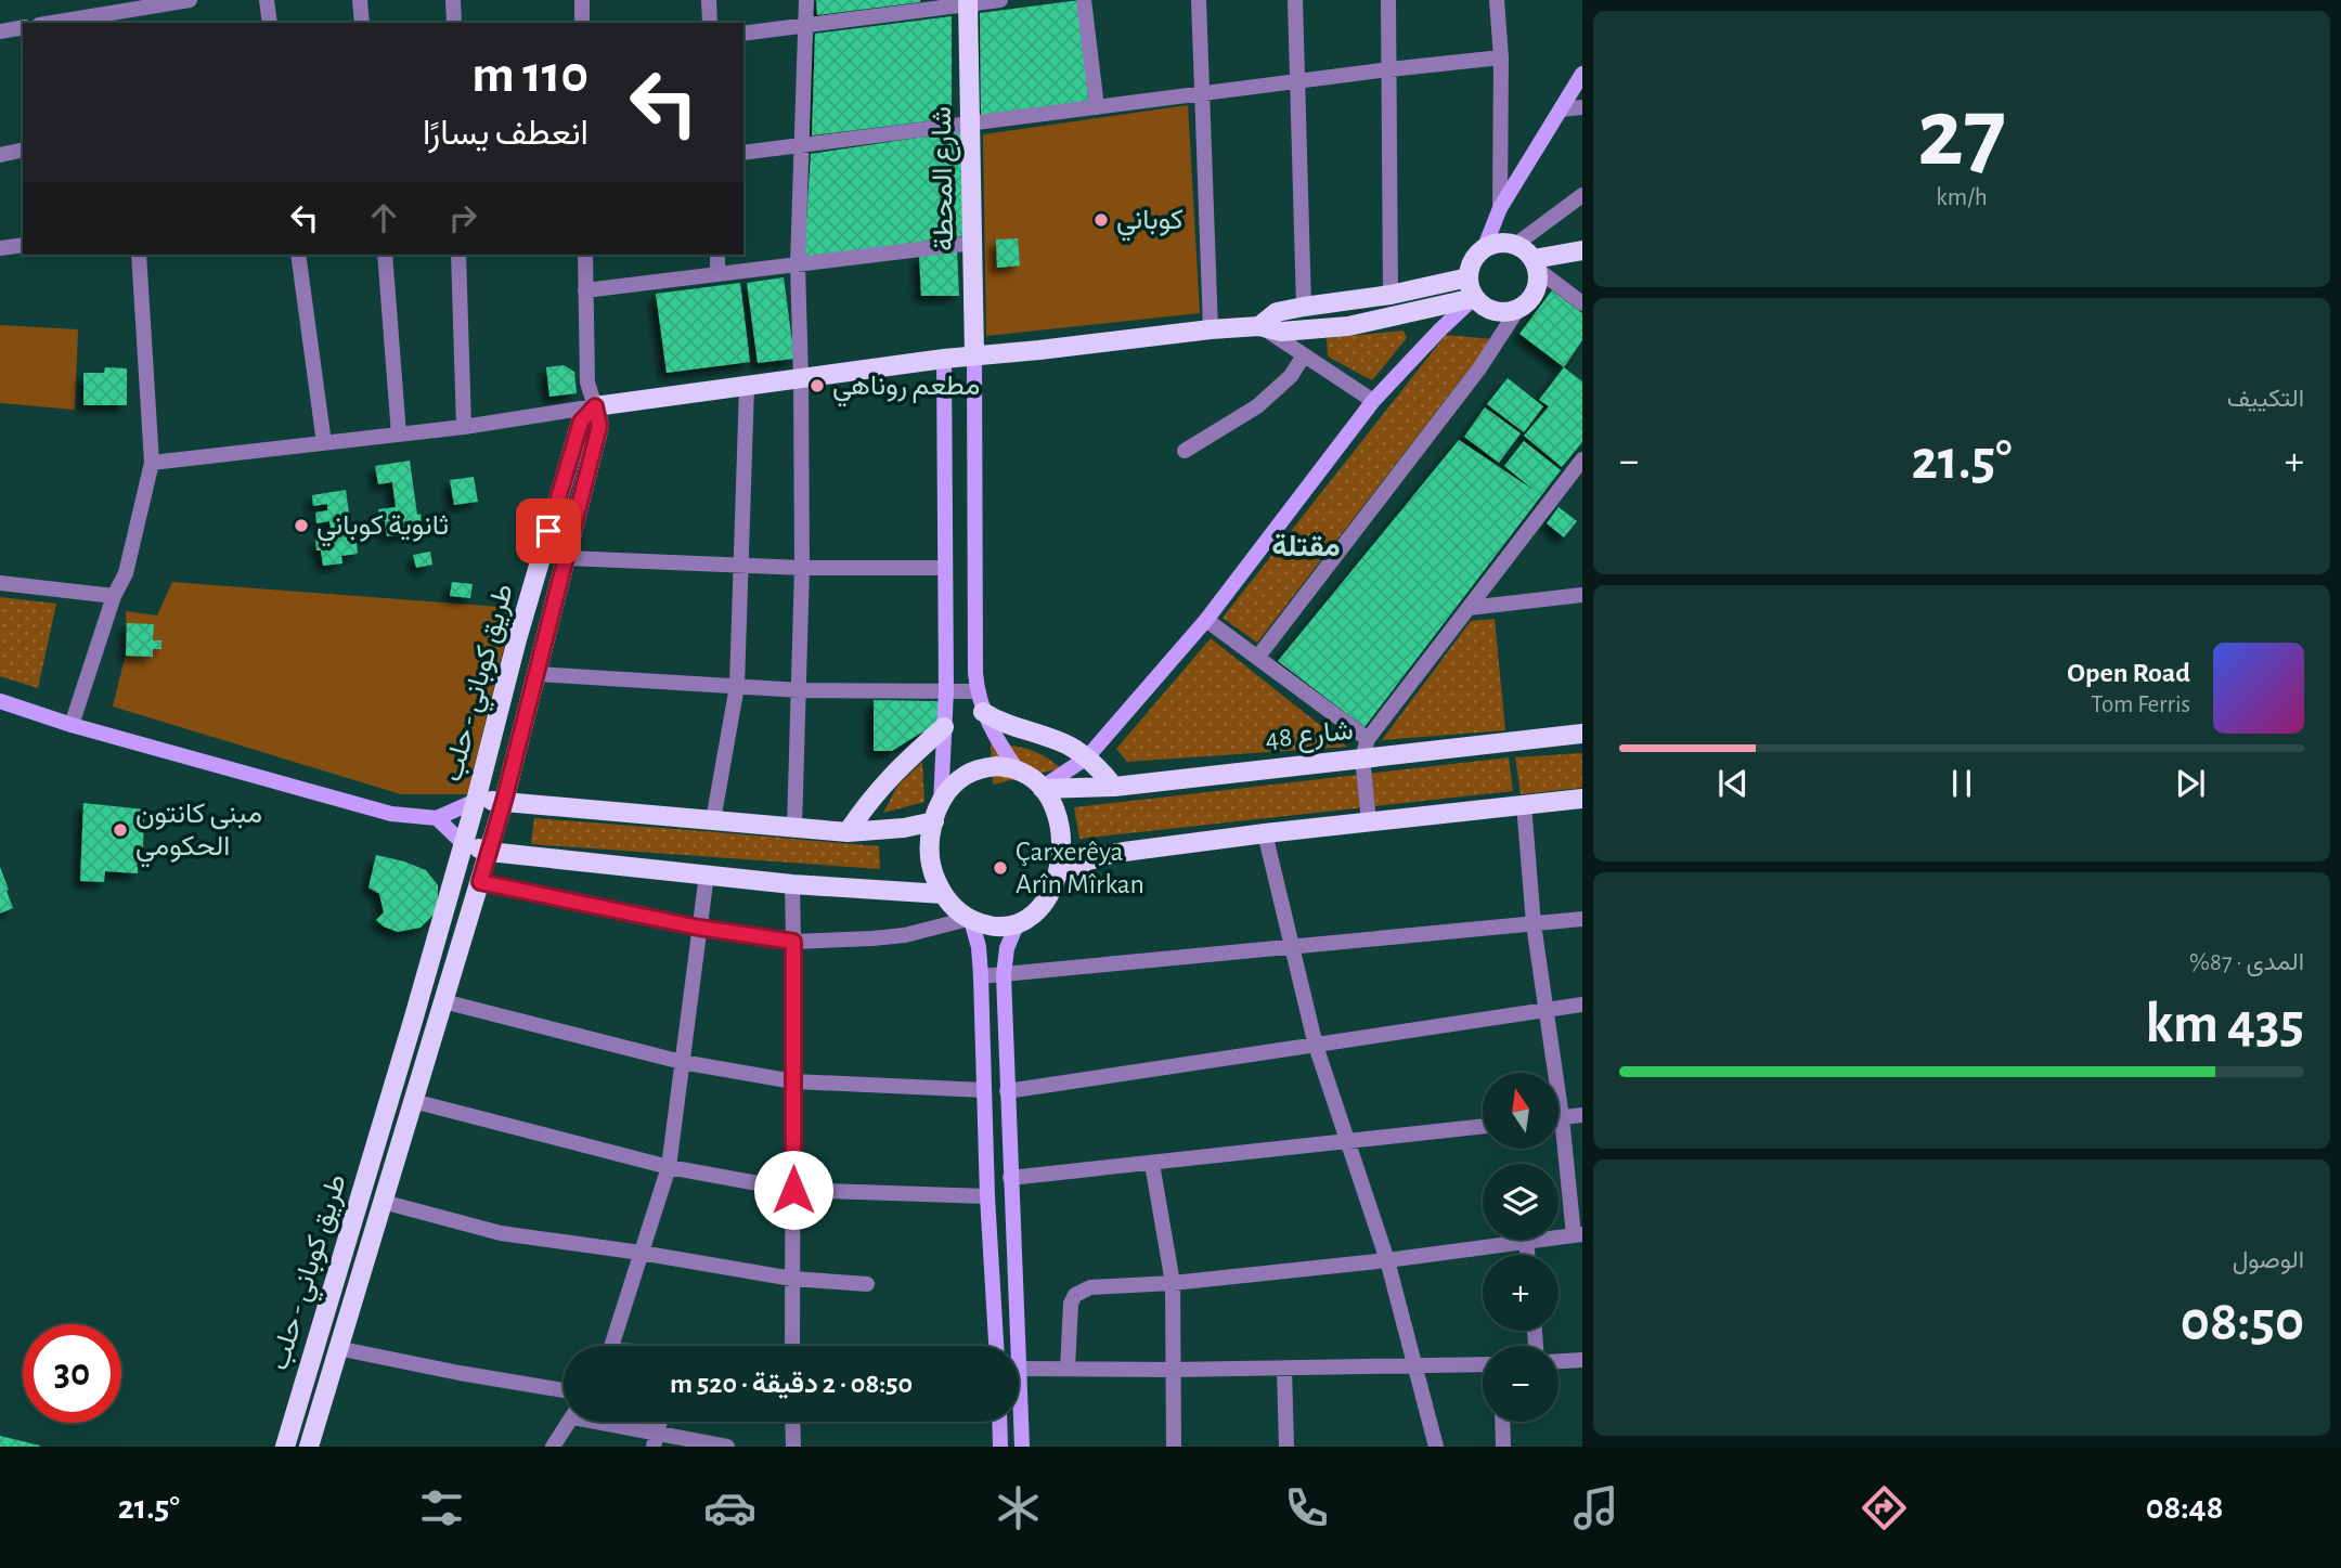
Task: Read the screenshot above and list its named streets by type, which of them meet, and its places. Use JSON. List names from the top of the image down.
{
  "streets": {
    "main road": ["شارع المحطة", "طريق كوباني - حلب", "48 شارع"]
  },
  "districts": ["مقتلة"],
  "places": [
    "كوباني",
    "مطعم روناهي",
    "ثانوية كوباني",
    "مبنى كانتون الحكومي",
    "Çarxerêya Arîn Mîrkan"
  ],
  "north": "top",
  "page": {
    "tile": [
      ["27", "km/h"],
      "التكييف",
      ["المدى · 87%", "435 km"],
      ["الوصول", "08:50"]
    ],
    "turn": ["110 m", "انعطف يسارًا"],
    "heat": ["−", "21.5°", "+"],
    "song": ["Open Road", "Tom Ferris"],
    "map_buttons": ["+", "−"],
    "limit": "30",
    "trip": "08:50 · 2 دقيقة · 520 m",
    "tabs": ["08:48", "21.5°"]
  }
}
